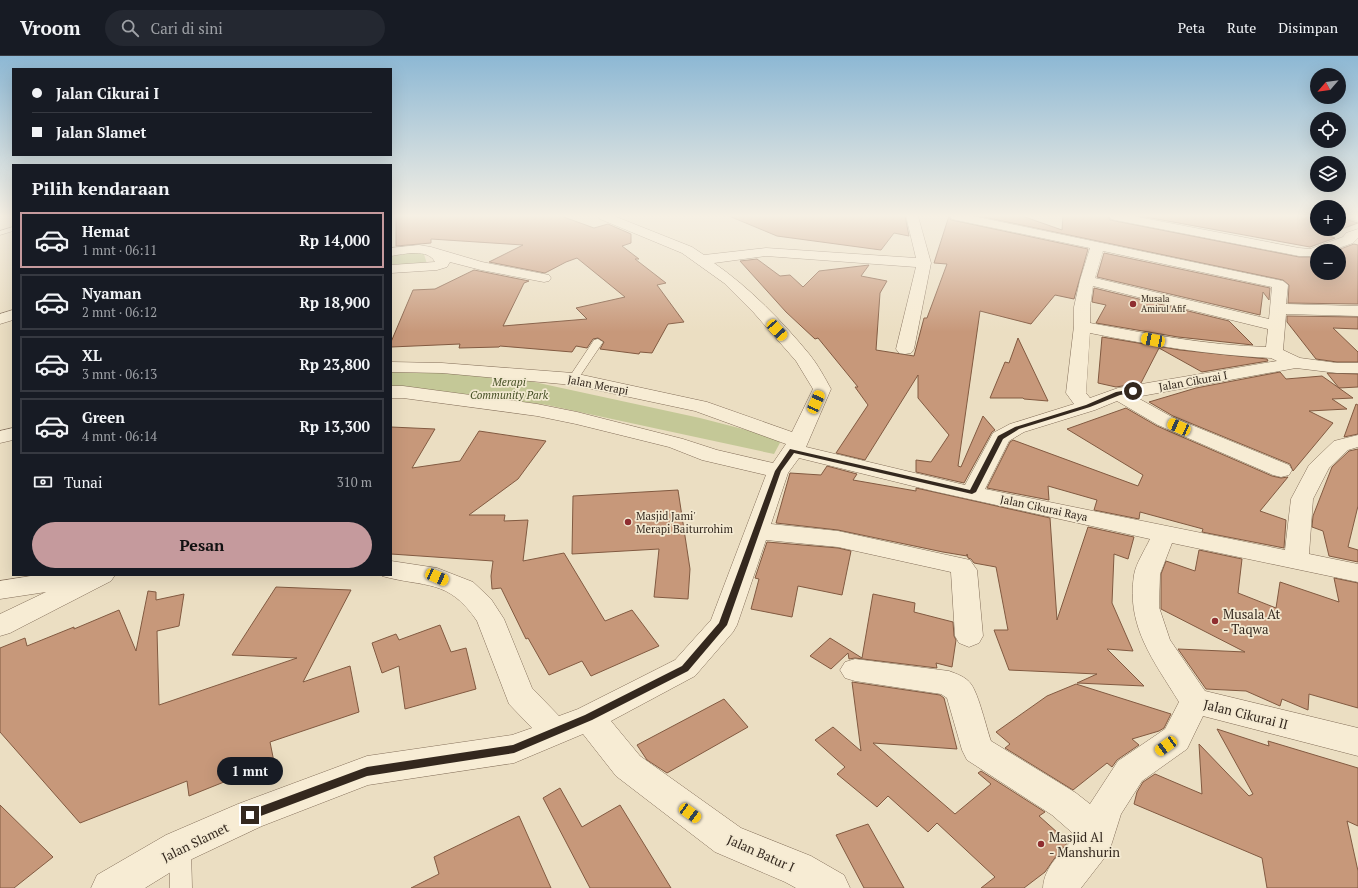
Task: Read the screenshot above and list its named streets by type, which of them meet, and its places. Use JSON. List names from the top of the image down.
{
  "streets": {
    "street": [
      "Jalan Cikurai I",
      "Jalan Merapi",
      "Jalan Cikurai Raya",
      "Jalan Cikurai II",
      "Jalan Slamet",
      "Jalan Batur I"
    ]
  },
  "crossings": [
    ["Jalan Cikurai I", "Jalan Cikurai Raya"],
    ["Jalan Merapi", "Jalan Cikurai Raya"],
    ["Jalan Merapi", "Jalan Slamet"],
    ["Jalan Cikurai Raya", "Jalan Cikurai II"],
    ["Jalan Cikurai Raya", "Jalan Slamet"],
    ["Jalan Slamet", "Jalan Batur I"]
  ],
  "parks": ["Merapi Community Park"],
  "places": [
    "Musala Amirul Afif",
    "Masjid Jami' Merapi Baiturrohim",
    "Musala At - Taqwa",
    "Masjid Al - Manshurin"
  ],
  "north": "bottom left",
  "page": {
    "header": "Vroom",
    "search": "Cari di sini",
    "nav": ["Peta", "Rute", "Disimpan"],
    "map_buttons": ["+", "−"],
    "banner": ["Jalan Cikurai I", "Jalan Slamet"],
    "heading": "Pilih kendaraan",
    "list": [
      {
        "name": "Hemat",
        "note": "1 mnt · 06:11",
        "value": "Rp 14,000"
      },
      {
        "name": "Nyaman",
        "note": "2 mnt · 06:12",
        "value": "Rp 18,900"
      },
      {
        "name": "XL",
        "note": "3 mnt · 06:13",
        "value": "Rp 23,800"
      },
      {
        "name": "Green",
        "note": "4 mnt · 06:14",
        "value": "Rp 13,300"
      }
    ],
    "pay": ["Tunai", "310 m"],
    "buttons": "Pesan",
    "bubble": "1 mnt"
  }
}
